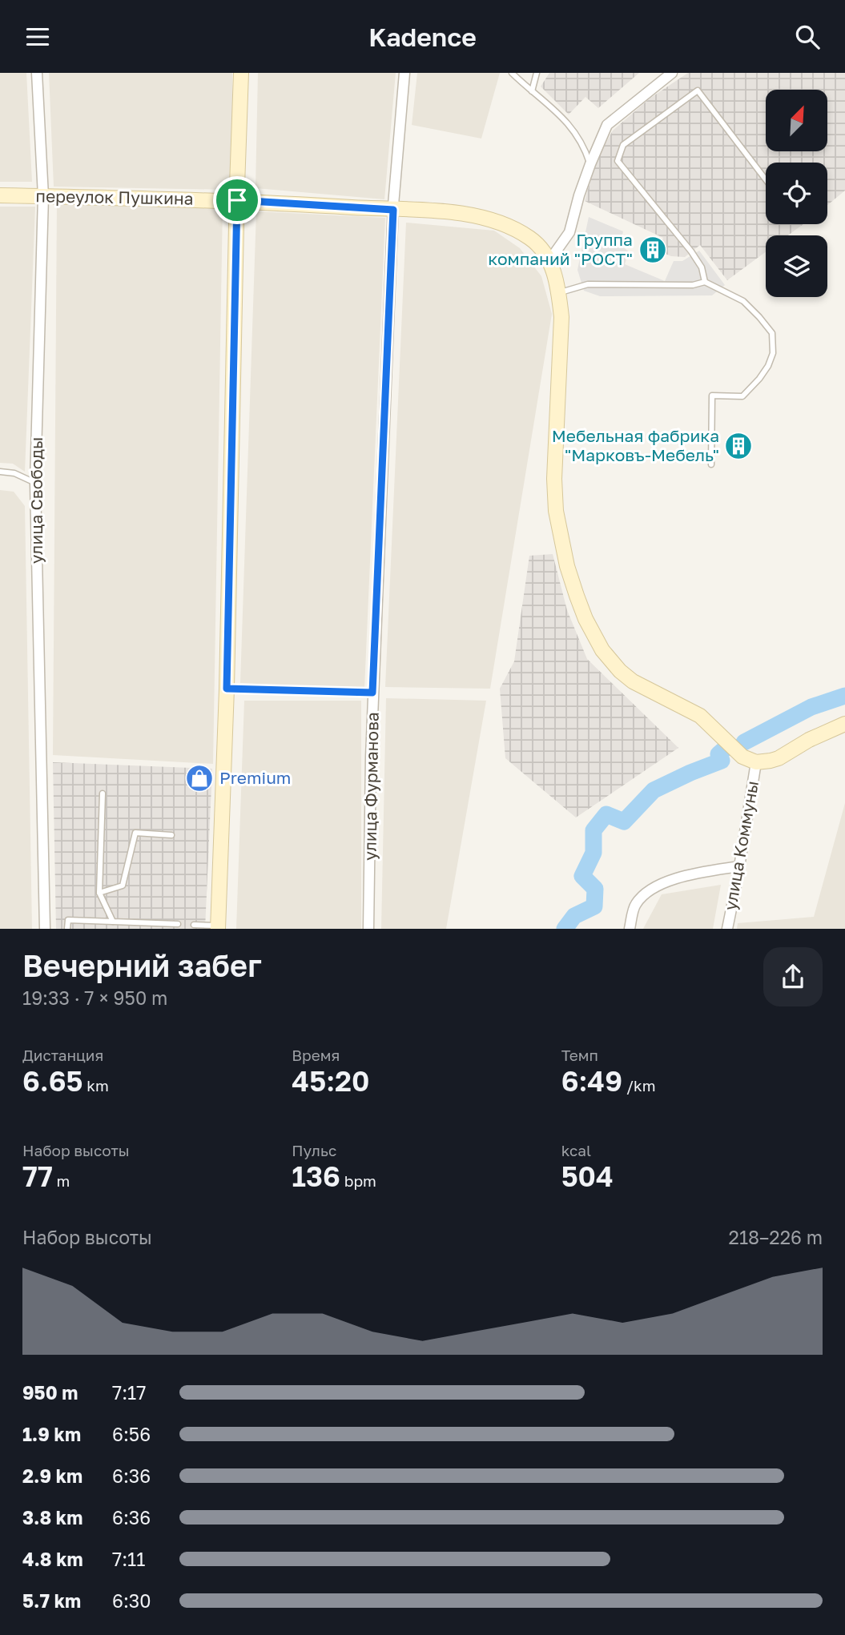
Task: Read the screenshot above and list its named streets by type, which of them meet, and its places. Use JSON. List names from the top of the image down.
{
  "streets": {
    "street": [
      "переулок Пушкина",
      "улица Свободы",
      "улица Фурманова",
      "улица Коммуны"
    ]
  },
  "crossings": [
    ["переулок Пушкина", "улица Свободы"],
    ["переулок Пушкина", "улица Фурманова"]
  ],
  "places": {
    "building": ["Группа компаний \"РОСТ\"", "Мебельная фабрика \"Марковъ-Мебель\""],
    "shop": ["Premium"]
  },
  "north": "top right",
  "page": {
    "header": "Kadence",
    "heading": ["Вечерний забег", "19:33 · 7 × 950 m"],
    "stats": [
      ["Дистанция", "6.65 km"],
      ["Время", "45:20"],
      ["Темп", "6:49 /km"],
      ["Набор высоты", "77 m"],
      ["Пульс", "136 bpm"],
      ["kcal", "504"]
    ],
    "chart": ["Набор высоты", "218–226 m"],
    "list": [
      {
        "name": "950 m",
        "note": "7:17"
      },
      {
        "name": "1.9 km",
        "note": "6:56"
      },
      {
        "name": "2.9 km",
        "note": "6:36"
      },
      {
        "name": "3.8 km",
        "note": "6:36"
      },
      {
        "name": "4.8 km",
        "note": "7:11"
      },
      {
        "name": "5.7 km",
        "note": "6:30"
      }
    ]
  }
}
